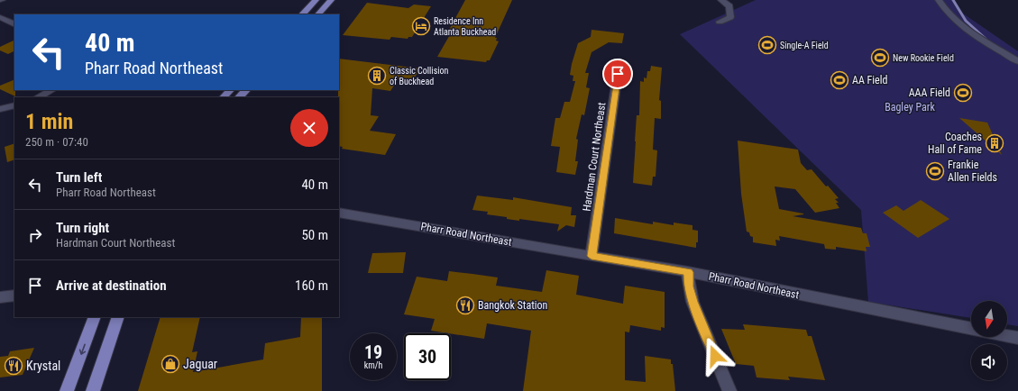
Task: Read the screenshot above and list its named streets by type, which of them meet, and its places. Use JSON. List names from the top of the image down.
{
  "streets": {
    "street": ["Hardman Court Northeast", "Pharr Road Northeast"]
  },
  "crossings": [
    ["Hardman Court Northeast", "Pharr Road Northeast"]
  ],
  "parks": ["Bagley Park"],
  "places": {
    "hotel": ["Residence Inn Atlanta Buckhead"],
    "sports": [
      "Single-A Field",
      "New Rookie Field",
      "AA Field",
      "AAA Field",
      "Frankie Allen Fields"
    ],
    "building": ["Classic Collision of Buckhead", "Coaches Hall of Fame"],
    "restaurant": ["Bangkok Station", "Krystal"],
    "shop": ["Jaguar"]
  },
  "north": "bottom",
  "page": {
    "turn": ["40 m", "Pharr Road Northeast"],
    "heading": ["1 min", "250 m · 07:40"],
    "list": [
      {
        "name": "Turn left",
        "note": "Pharr Road Northeast",
        "value": "40 m"
      },
      {
        "name": "Turn right",
        "note": "Hardman Court Northeast",
        "value": "50 m"
      },
      {
        "name": "Arrive at destination",
        "value": "160 m"
      }
    ],
    "speed": "19 km/h",
    "limit": "30"
  }
}
